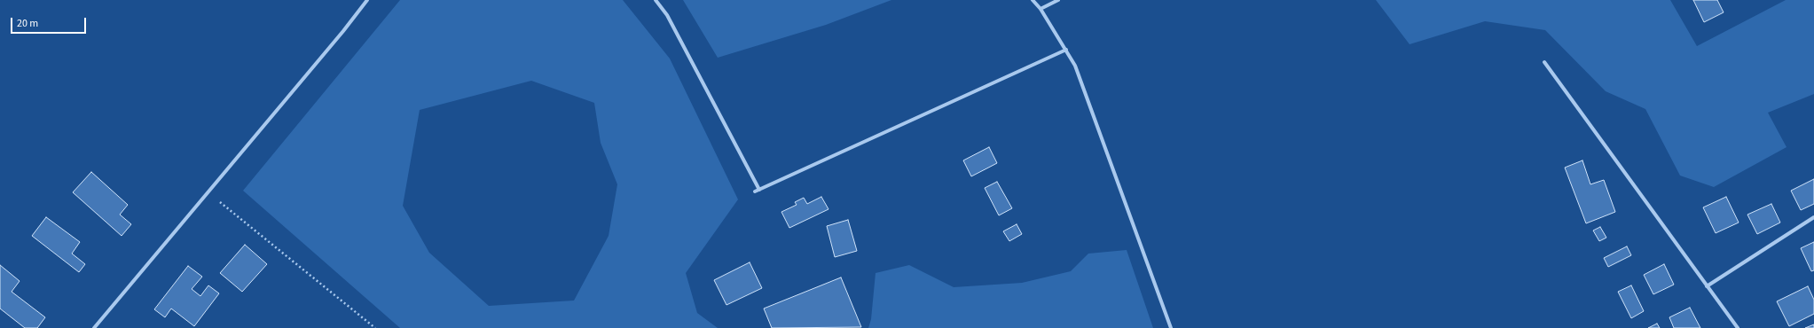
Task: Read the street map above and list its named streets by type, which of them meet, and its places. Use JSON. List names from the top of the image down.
{
  "scale_bar": "20 m"
}
